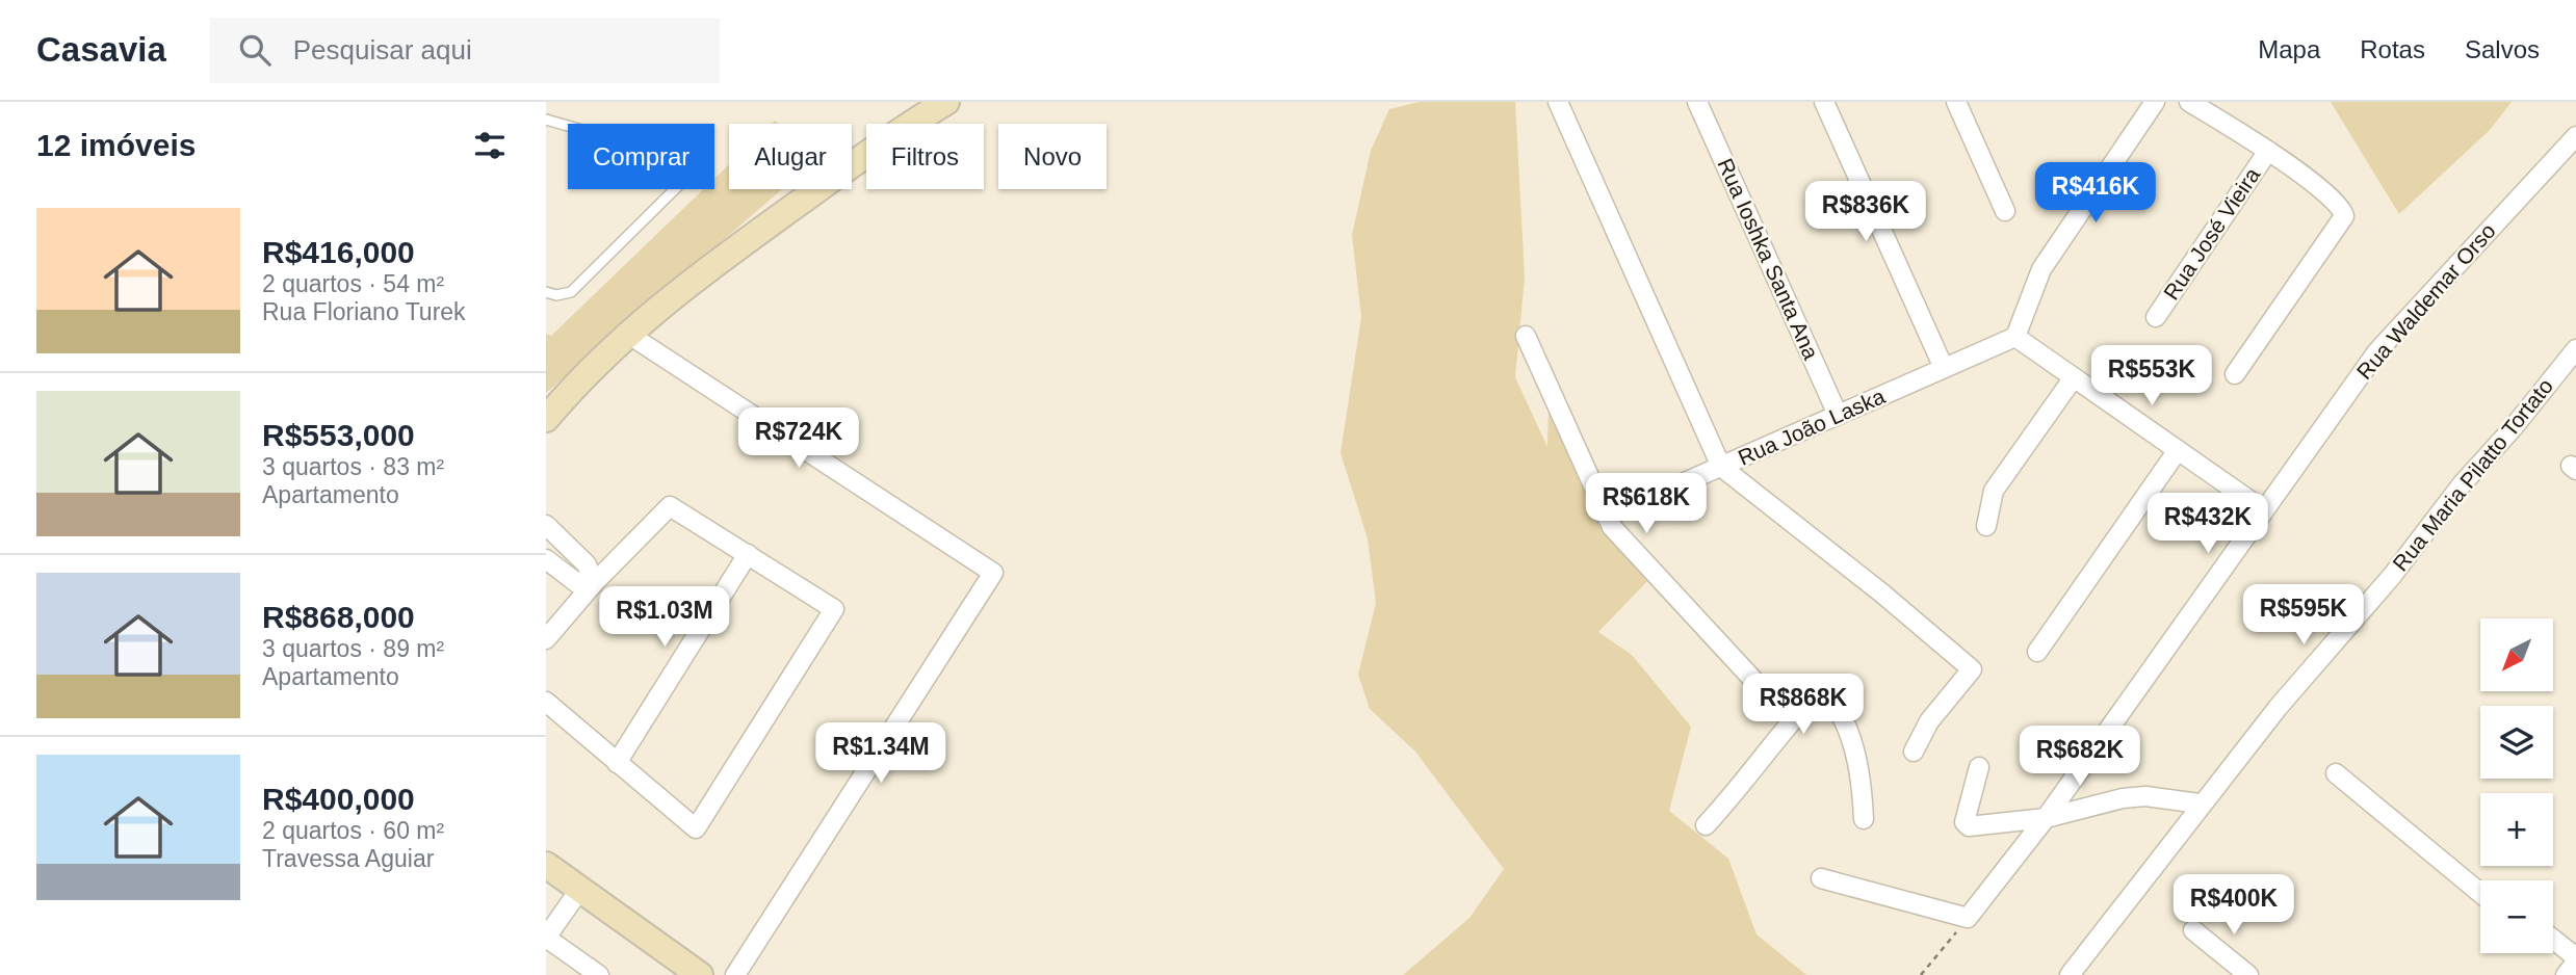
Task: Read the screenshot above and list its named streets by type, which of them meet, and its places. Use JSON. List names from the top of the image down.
{
  "streets": {
    "street": [
      "Rua José Vieira",
      "Rua Ioshka Santa Ana",
      "Rua Waldemar Orso",
      "Rua João Laska",
      "Rua Maria Pilatto Tortato"
    ]
  },
  "crossings": [
    ["Rua Ioshka Santa Ana", "Rua João Laska"]
  ],
  "north": "bottom left",
  "page": {
    "header": "Casavia",
    "search": "Pesquisar aqui",
    "nav": ["Mapa", "Rotas", "Salvos"],
    "heading": "12 imóveis",
    "chip": [
      "Comprar",
      "Alugar",
      "Filtros",
      "Novo"
    ],
    "price": [
      "R$416K",
      "R$836K",
      "R$553K",
      "R$724K",
      "R$618K",
      "R$432K",
      "R$595K",
      "R$1.03M",
      "R$868K",
      "R$1.34M",
      "R$682K",
      "R$400K"
    ],
    "list": [
      {
        "name": "R$416,000",
        "note": "2 quartos · 54 m² · Rua Floriano Turek"
      },
      {
        "name": "R$553,000",
        "note": "3 quartos · 83 m² · Apartamento"
      },
      {
        "name": "R$868,000",
        "note": "3 quartos · 89 m² · Apartamento"
      },
      {
        "name": "R$400,000",
        "note": "2 quartos · 60 m² · Travessa Aguiar"
      }
    ],
    "map_buttons": ["+", "−"]
  }
}
